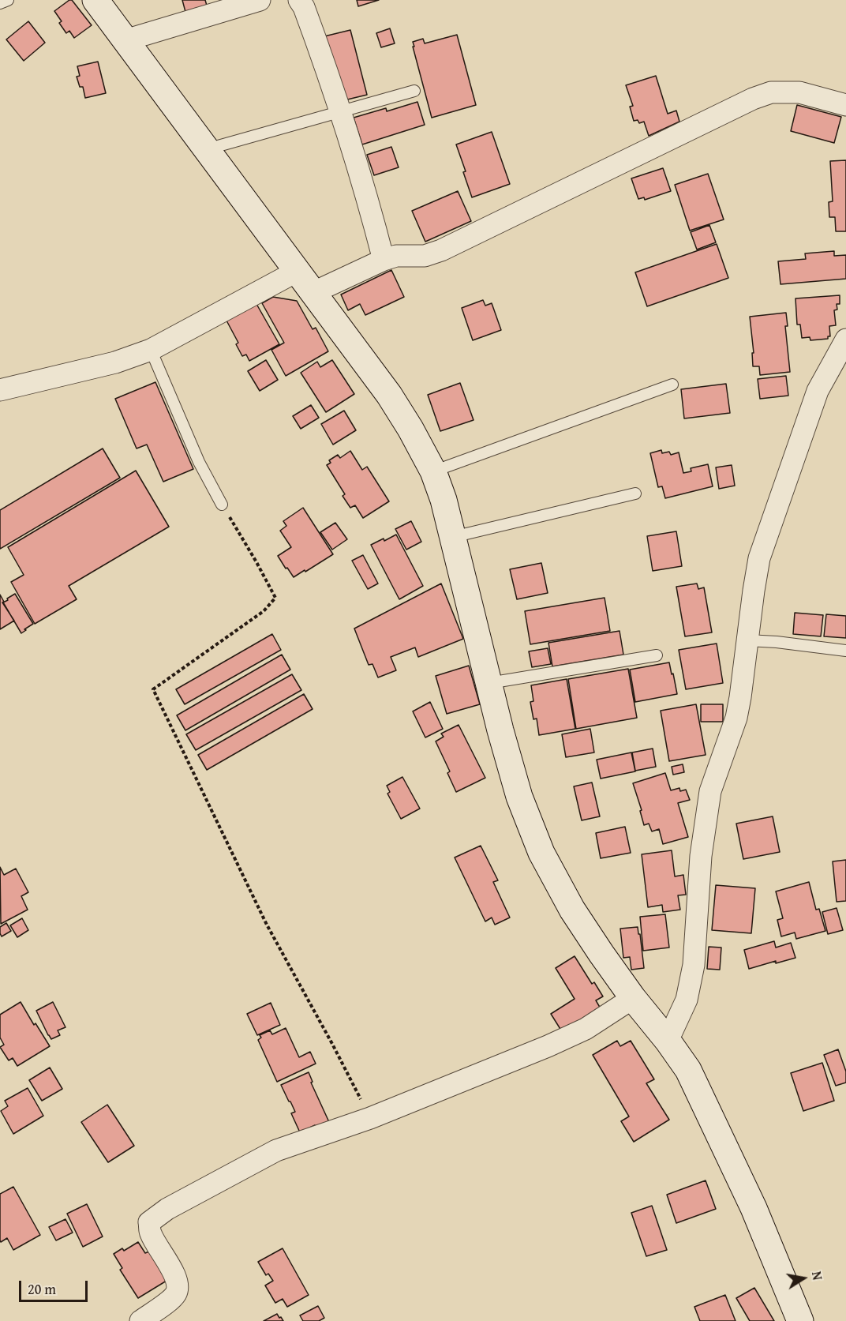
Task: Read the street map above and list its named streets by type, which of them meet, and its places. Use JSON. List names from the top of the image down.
{
  "scale_bar": "20 m",
  "north": "right"
}
